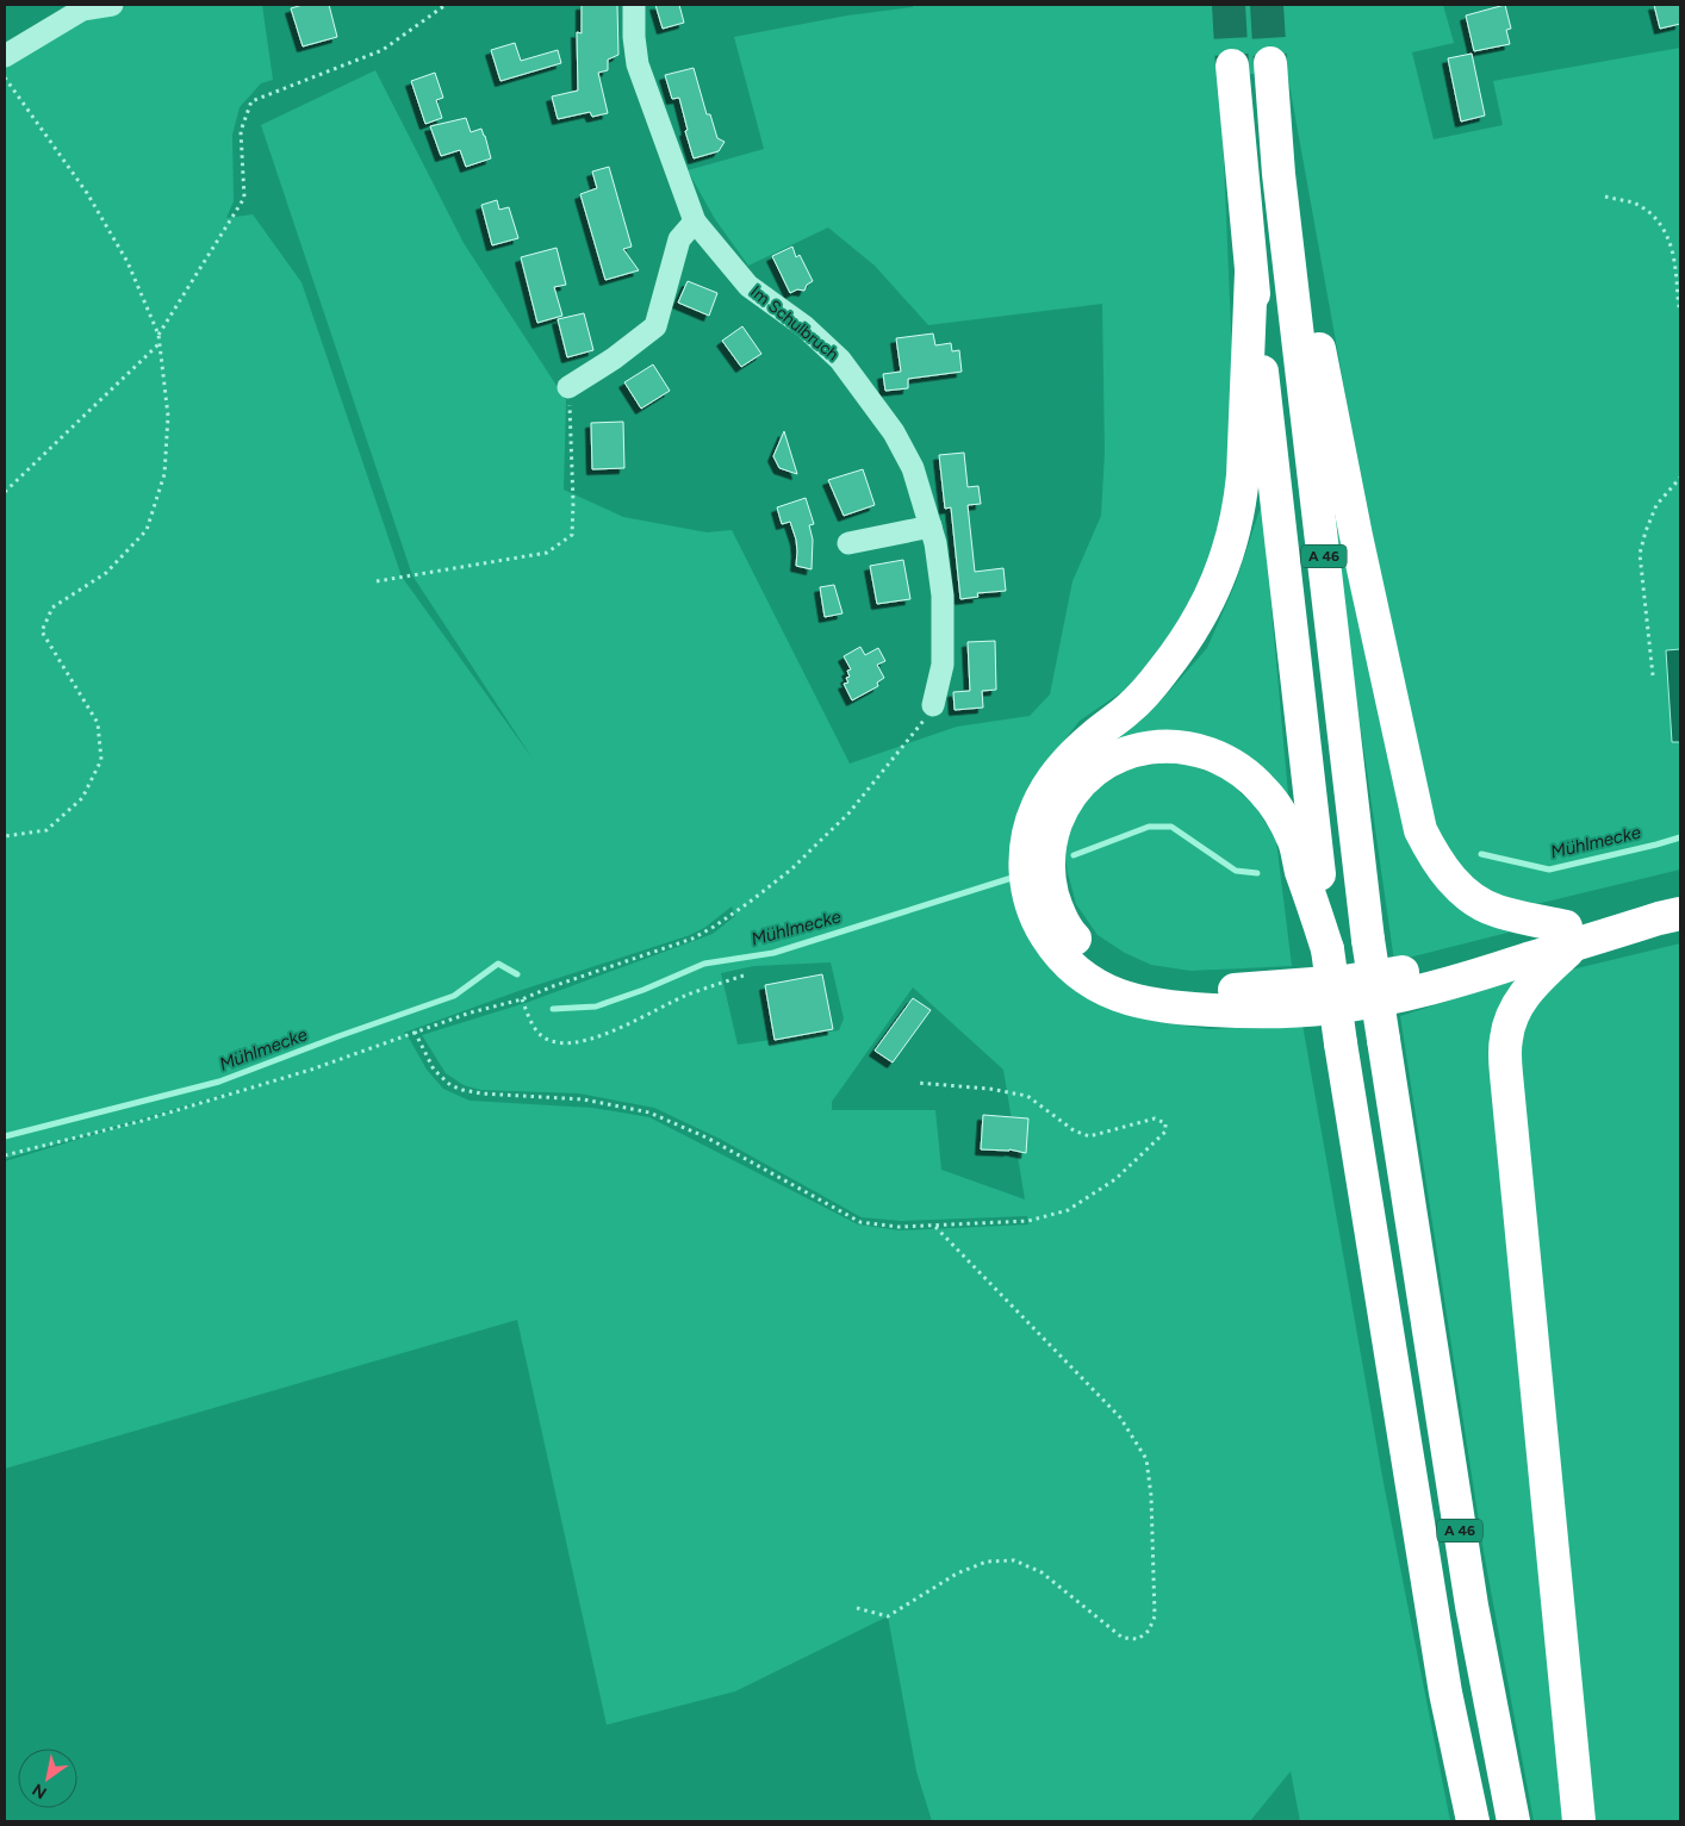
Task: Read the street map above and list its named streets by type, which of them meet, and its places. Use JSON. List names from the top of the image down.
{
  "streets": {
    "highway": ["A 46"],
    "street": ["Im Schulbruch"]
  },
  "water": ["Mühlmecke"],
  "north": "bottom left"
}
